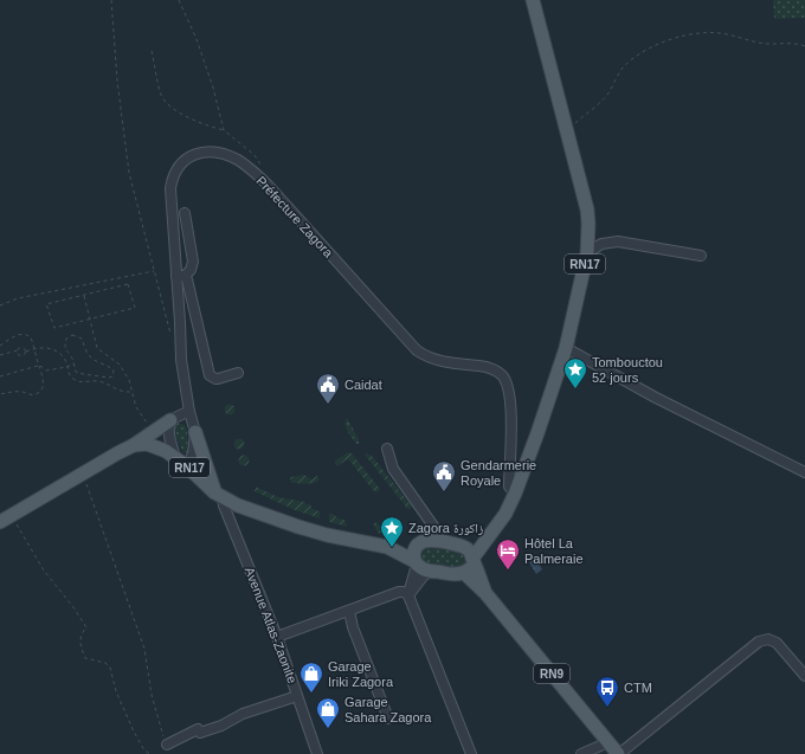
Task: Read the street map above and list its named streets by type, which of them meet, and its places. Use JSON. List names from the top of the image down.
{
  "streets": {
    "main road": ["RN17", "RN9"],
    "street": ["Préfecture Zagora", "Avenue Atlas-Zaonite"]
  },
  "crossings": [
    ["Préfecture Zagora", "RN17"],
    ["RN17", "Avenue Atlas-Zaonite"],
    ["RN17", "RN9"]
  ],
  "places": {
    "place": ["Tombouctou 52 jours", "Zagora زاكورة"],
    "public building": ["Caidat", "Gendarmerie Royale"],
    "hotel": ["Hôtel La Palmeraie"],
    "shop": ["Garage Iriki Zagora", "Garage Sahara Zagora"],
    "bus stop": ["CTM"]
  }
}
